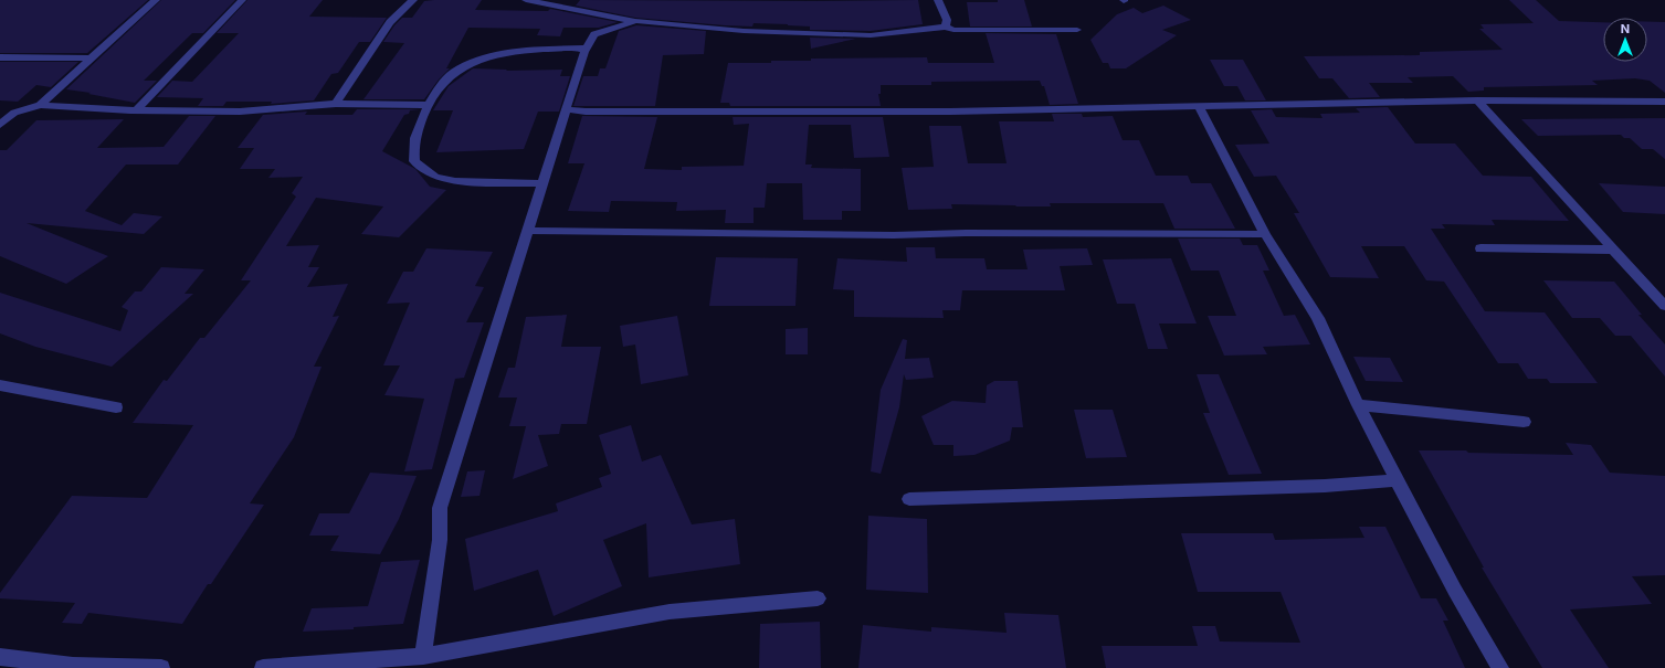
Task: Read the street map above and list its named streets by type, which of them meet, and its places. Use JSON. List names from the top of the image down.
{
  "north": "top"
}
